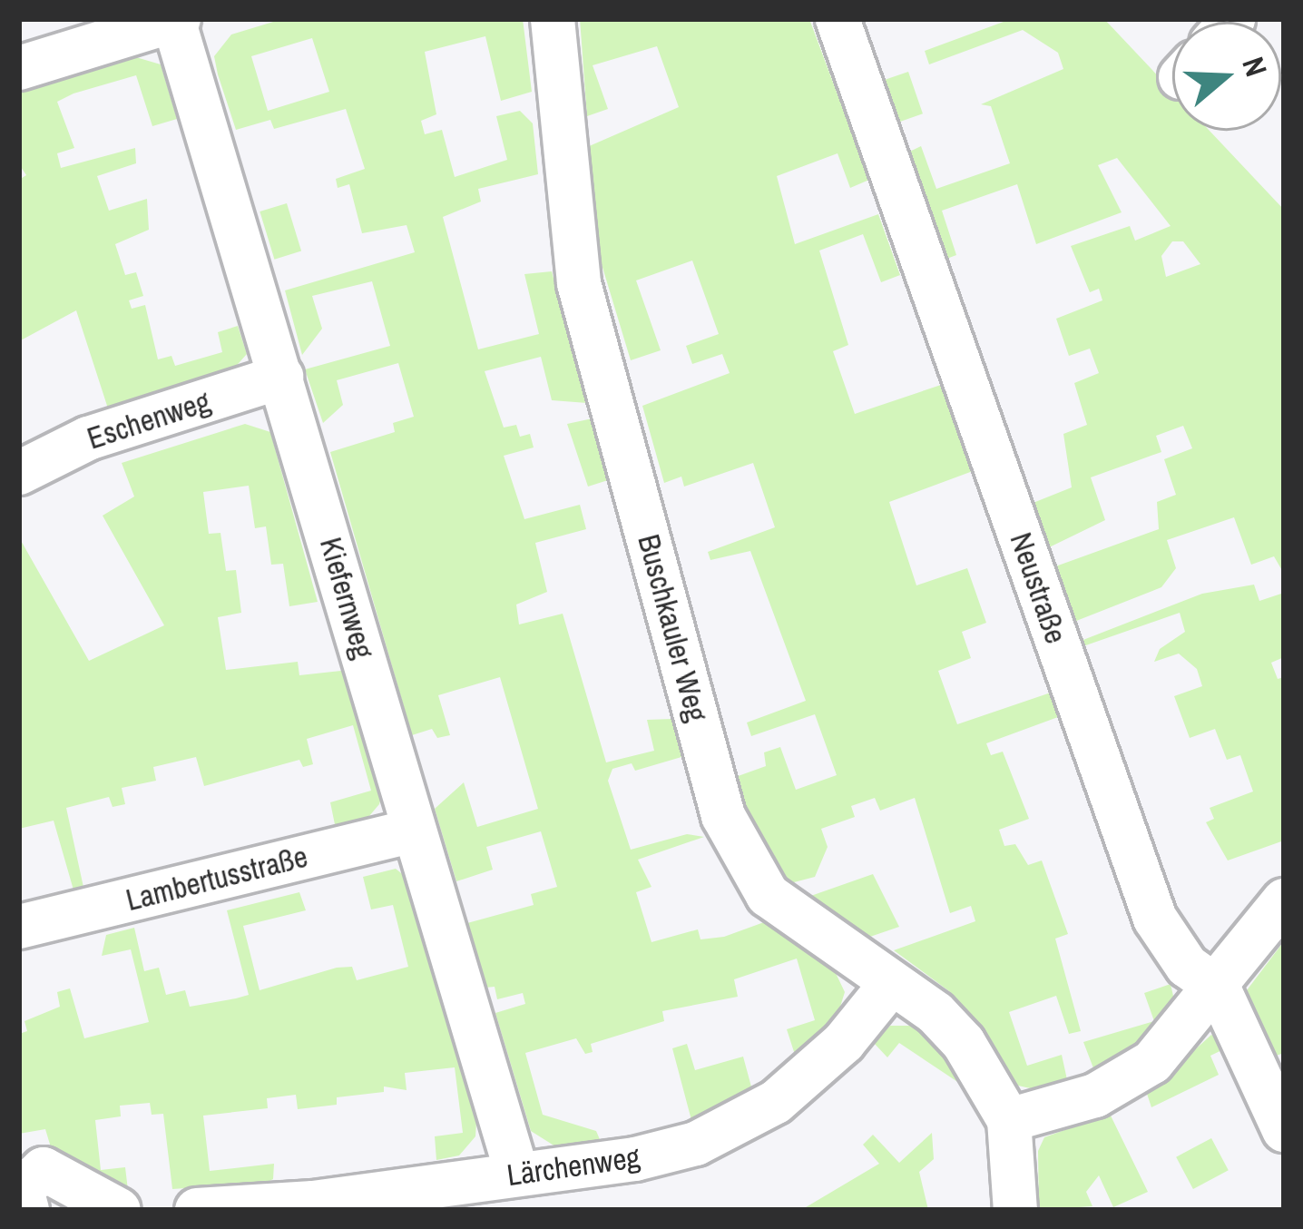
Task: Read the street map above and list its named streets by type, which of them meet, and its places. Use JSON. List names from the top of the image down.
{
  "streets": {
    "street": [
      "Eschenweg",
      "Neustraße",
      "Kiefernweg",
      "Buschkauler Weg",
      "Lambertusstraße",
      "Lärchenweg"
    ]
  },
  "crossings": [
    ["Eschenweg", "Kiefernweg"],
    ["Kiefernweg", "Lambertusstraße"],
    ["Kiefernweg", "Lärchenweg"],
    ["Buschkauler Weg", "Lärchenweg"]
  ],
  "north": "right"
}
